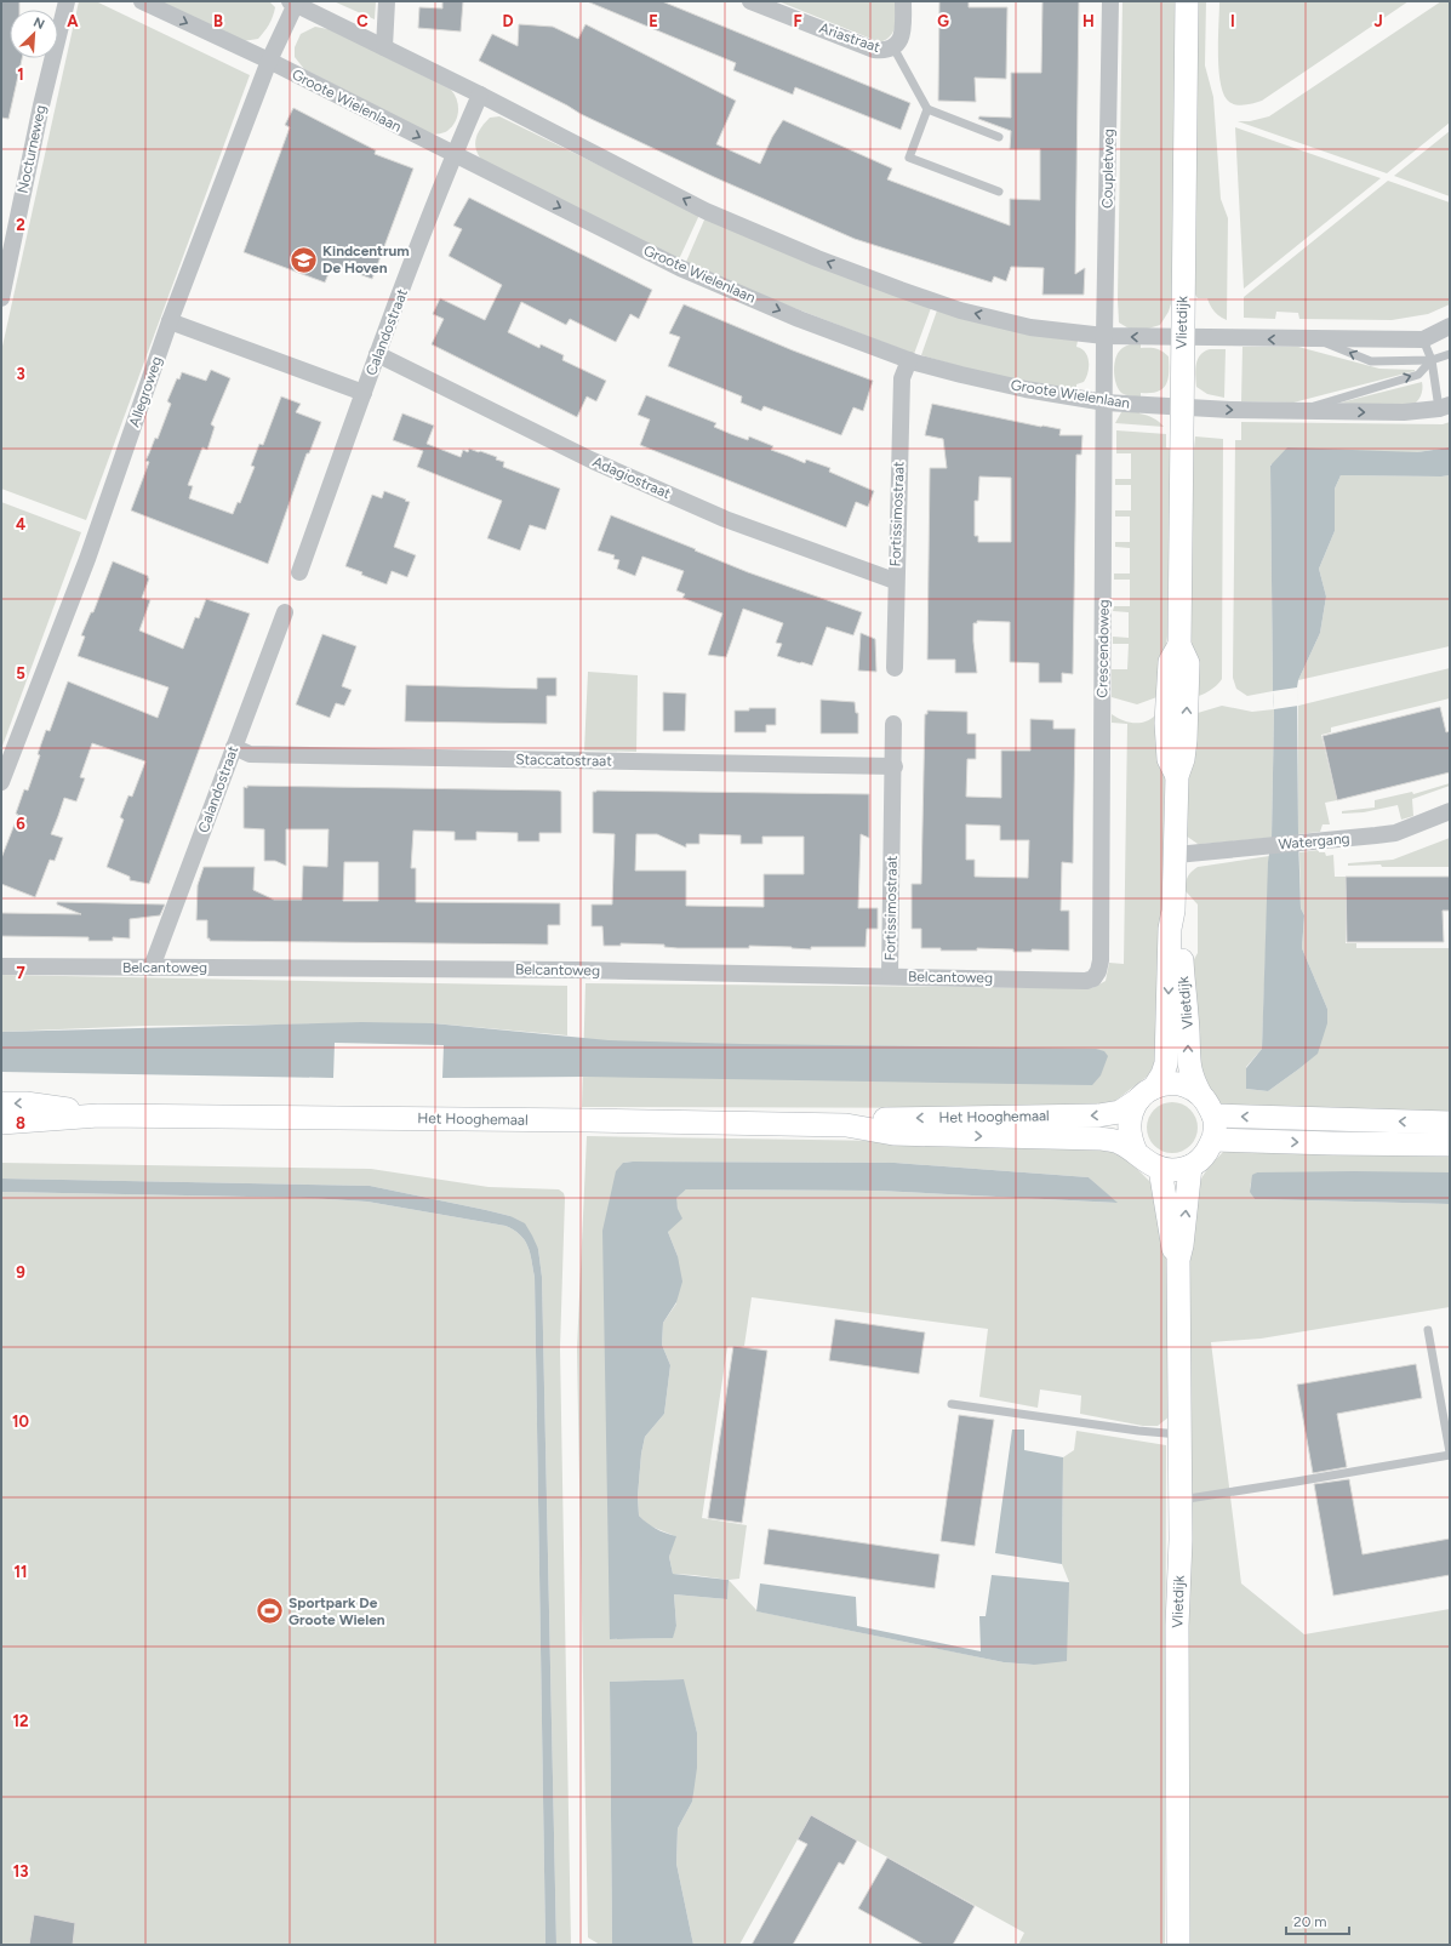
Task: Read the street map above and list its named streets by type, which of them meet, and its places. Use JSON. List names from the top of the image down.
{
  "streets": {
    "street": [
      "Ariastraat",
      "Groote Wielenlaan",
      "Nocturneweg",
      "Coupletweg",
      "Vlietdijk",
      "Calandostraat",
      "Allegroweg",
      "Adagiostraat",
      "Fortissimostraat",
      "Crescendoweg",
      "Staccatostraat",
      "Watergang",
      "Belcantoweg",
      "Het Hooghemaal"
    ]
  },
  "crossings": [
    ["Groote Wielenlaan", "Coupletweg"],
    ["Groote Wielenlaan", "Vlietdijk"],
    ["Groote Wielenlaan", "Calandostraat"],
    ["Groote Wielenlaan", "Allegroweg"],
    ["Groote Wielenlaan", "Fortissimostraat"],
    ["Groote Wielenlaan", "Crescendoweg"],
    ["Coupletweg", "Crescendoweg"],
    ["Vlietdijk", "Watergang"],
    ["Vlietdijk", "Het Hooghemaal"],
    ["Calandostraat", "Adagiostraat"],
    ["Calandostraat", "Staccatostraat"],
    ["Calandostraat", "Belcantoweg"],
    ["Adagiostraat", "Fortissimostraat"],
    ["Fortissimostraat", "Staccatostraat"],
    ["Fortissimostraat", "Belcantoweg"],
    ["Crescendoweg", "Belcantoweg"]
  ],
  "places": {
    "school or university": ["Kindcentrum De Hoven"],
    "sports": ["Sportpark De Groote Wielen"]
  },
  "scale_bar": "20 m",
  "north": "top right",
  "grid": {
    "columns": [
      "A",
      "B",
      "C",
      "D",
      "E",
      "F",
      "G",
      "H",
      "I",
      "J"
    ],
    "rows": [
      "1",
      "2",
      "3",
      "4",
      "5",
      "6",
      "7",
      "8",
      "9",
      "10",
      "11",
      "12",
      "13"
    ]
  }
}
